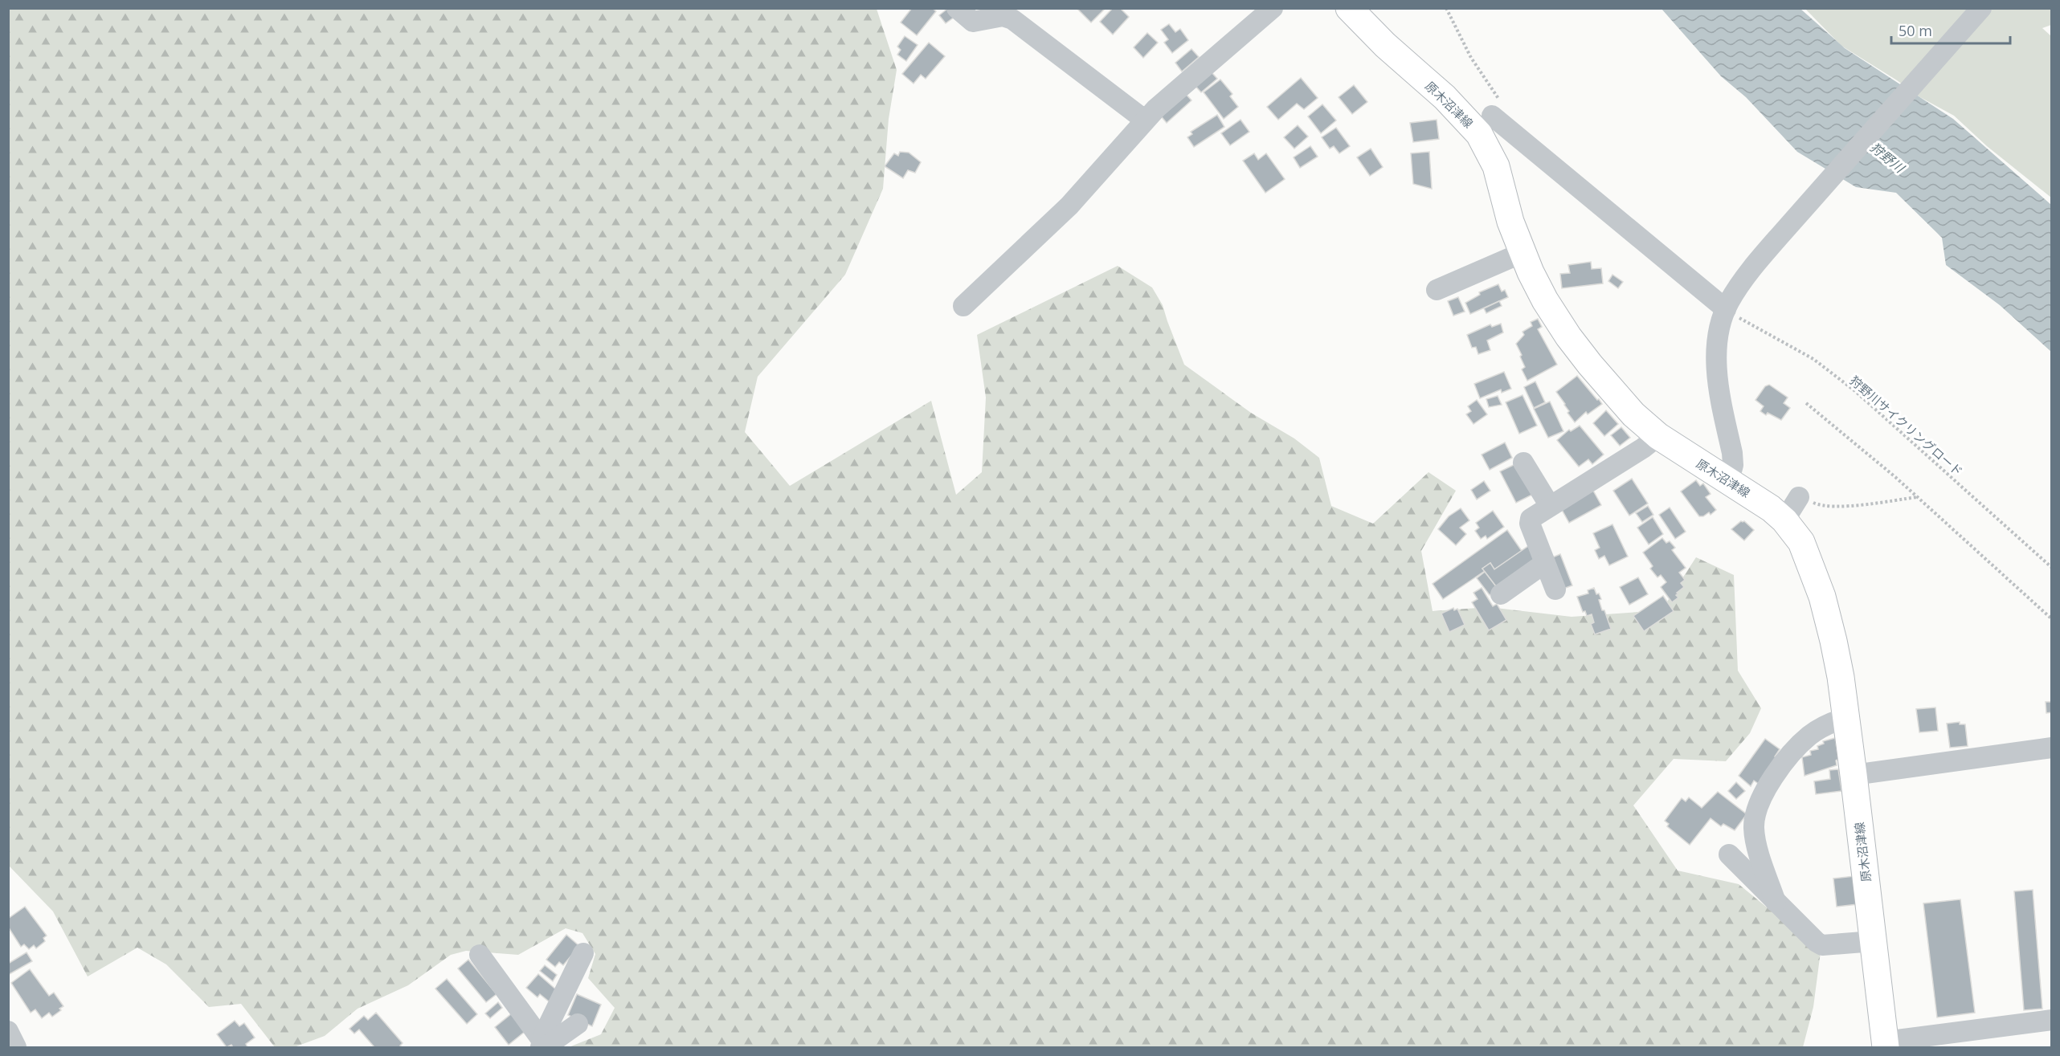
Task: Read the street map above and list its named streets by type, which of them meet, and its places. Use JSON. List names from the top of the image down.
{
  "streets": {
    "main road": ["原木沼津線"],
    "path": ["狩野川サイクリングロード"]
  },
  "water": ["狩野川"],
  "scale_bar": "50 m"
}
